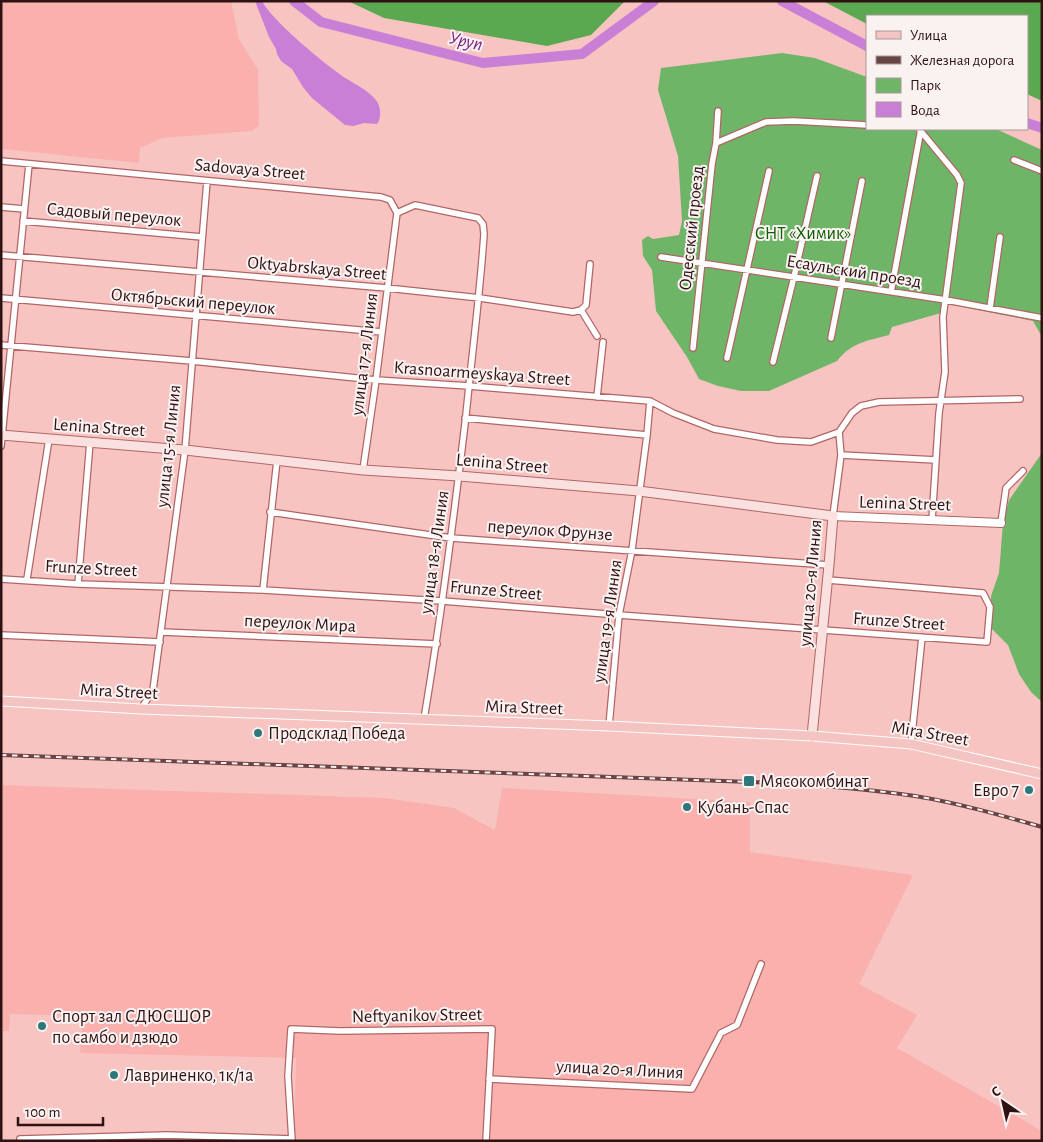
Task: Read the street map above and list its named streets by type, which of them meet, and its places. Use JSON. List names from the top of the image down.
{
  "streets": {
    "main road": ["Lenina Street", "улица 20-я Линия", "Mira Street"],
    "street": [
      "Sadovaya Street",
      "Садовый переулок",
      "Одесский проезд",
      "Oktyabrskaya Street",
      "Есаульский проезд",
      "Октябрьский переулок",
      "улица 17-я Линия",
      "Krasnoarmeyskaya Street",
      "улица 15-я Линия",
      "переулок Фрунзе",
      "улица 18-я Линия",
      "Frunze Street",
      "улица 19-я Линия",
      "переулок Мира",
      "Neftyanikov Street"
    ]
  },
  "crossings": [
    ["Sadovaya Street", "улица 17-я Линия"],
    ["Sadovaya Street", "улица 15-я Линия"],
    ["Sadovaya Street", "улица 18-я Линия"],
    ["Садовый переулок", "улица 15-я Линия"],
    ["Одесский проезд", "Есаульский проезд"],
    ["Oktyabrskaya Street", "улица 17-я Линия"],
    ["Oktyabrskaya Street", "улица 15-я Линия"],
    ["Oktyabrskaya Street", "улица 18-я Линия"],
    ["Октябрьский переулок", "улица 17-я Линия"],
    ["Октябрьский переулок", "улица 15-я Линия"],
    ["улица 17-я Линия", "Krasnoarmeyskaya Street"],
    ["улица 17-я Линия", "Lenina Street"],
    ["улица 17-я Линия", "улица 18-я Линия"],
    ["Krasnoarmeyskaya Street", "улица 15-я Линия"],
    ["Krasnoarmeyskaya Street", "улица 18-я Линия"],
    ["Krasnoarmeyskaya Street", "улица 20-я Линия"],
    ["Krasnoarmeyskaya Street", "улица 19-я Линия"],
    ["Lenina Street", "улица 15-я Линия"],
    ["Lenina Street", "улица 18-я Линия"],
    ["Lenina Street", "улица 20-я Линия"],
    ["Lenina Street", "улица 19-я Линия"],
    ["улица 15-я Линия", "Frunze Street"],
    ["улица 15-я Линия", "переулок Мира"],
    ["улица 15-я Линия", "Mira Street"],
    ["переулок Фрунзе", "улица 18-я Линия"],
    ["переулок Фрунзе", "улица 20-я Линия"],
    ["переулок Фрунзе", "улица 19-я Линия"],
    ["улица 18-я Линия", "Frunze Street"],
    ["улица 18-я Линия", "переулок Мира"],
    ["улица 18-я Линия", "Mira Street"],
    ["Frunze Street", "улица 20-я Линия"],
    ["Frunze Street", "улица 19-я Линия"],
    ["улица 20-я Линия", "Mira Street"],
    ["улица 20-я Линия", "Neftyanikov Street"],
    ["улица 19-я Линия", "Mira Street"]
  ],
  "water": ["Уруп"],
  "parks": ["СНТ «Химик»"],
  "places": {
    "other": [
      "Продсклад Победа",
      "Евро 7",
      "Кубань-Спас",
      "Спорт зал СДЮСШОР по самбо и дзюдо",
      "Лавриненко, 1к/1а"
    ],
    "transit": ["Мясокомбинат"]
  },
  "legend": [
    "Улица",
    "Железная дорога",
    "Парк",
    "Вода"
  ],
  "scale_bar": "100 m",
  "north": "top left"
}
